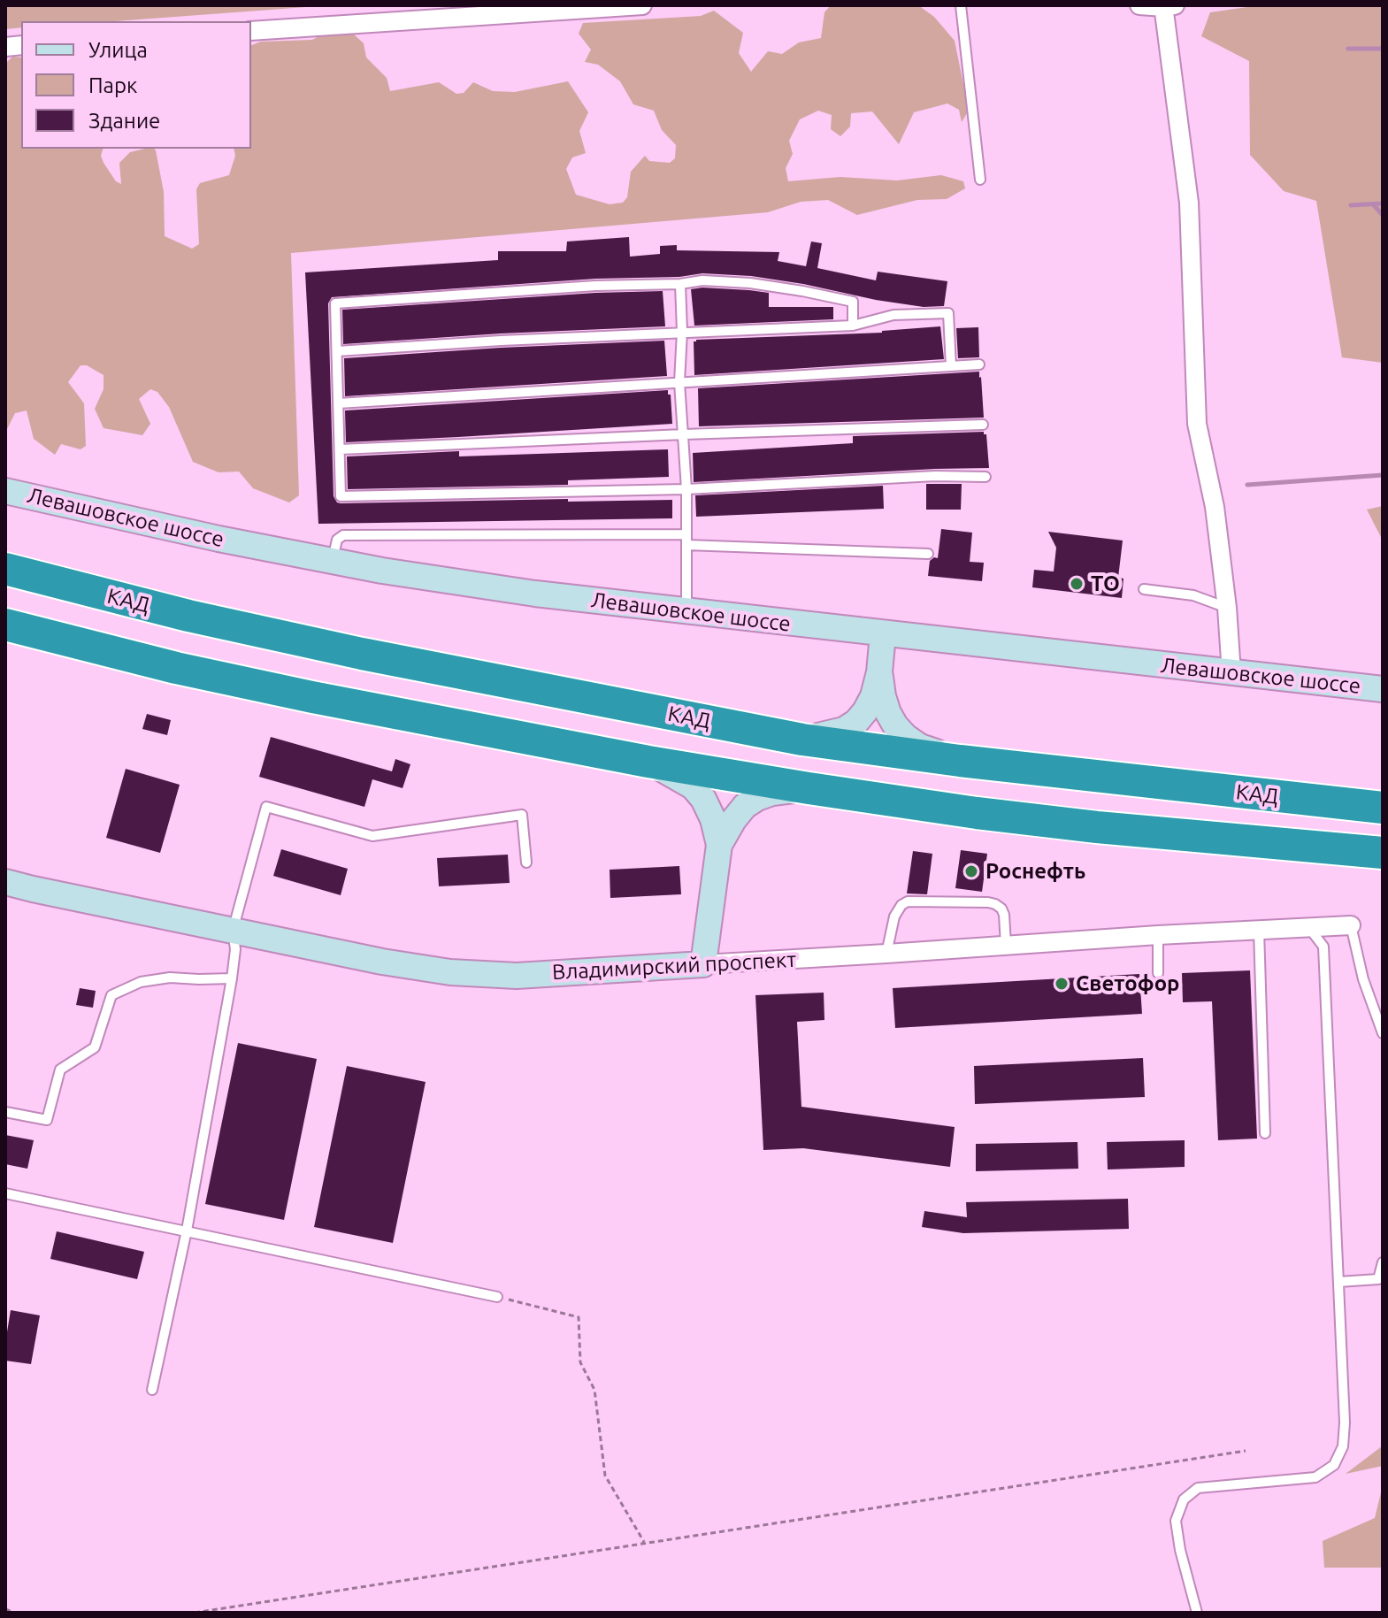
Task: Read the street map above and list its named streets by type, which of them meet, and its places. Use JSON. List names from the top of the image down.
{
  "streets": {
    "highway": ["КАД"],
    "main road": ["Левашовское шоссе", "Владимирский проспект"]
  },
  "places": ["ТО", "Роснефть", "Светофор"],
  "legend": ["Улица", "Парк", "Здание"]
}
